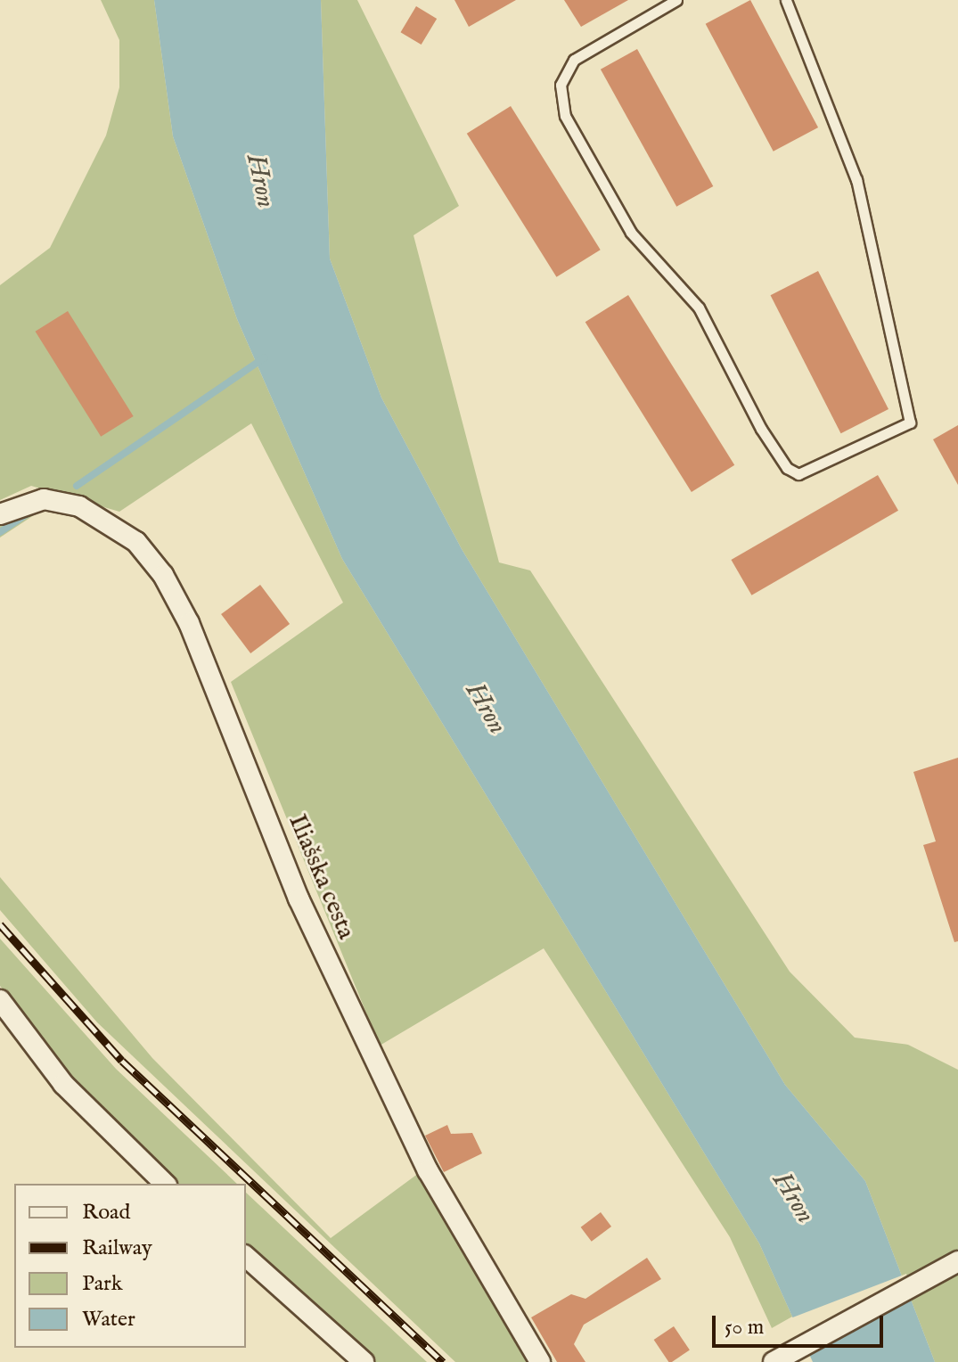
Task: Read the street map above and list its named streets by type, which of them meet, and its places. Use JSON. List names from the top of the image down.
{
  "streets": {
    "street": ["Iliašska cesta"]
  },
  "water": ["Hron"],
  "legend": [
    "Road",
    "Railway",
    "Park",
    "Water"
  ],
  "scale_bar": "50 m"
}
